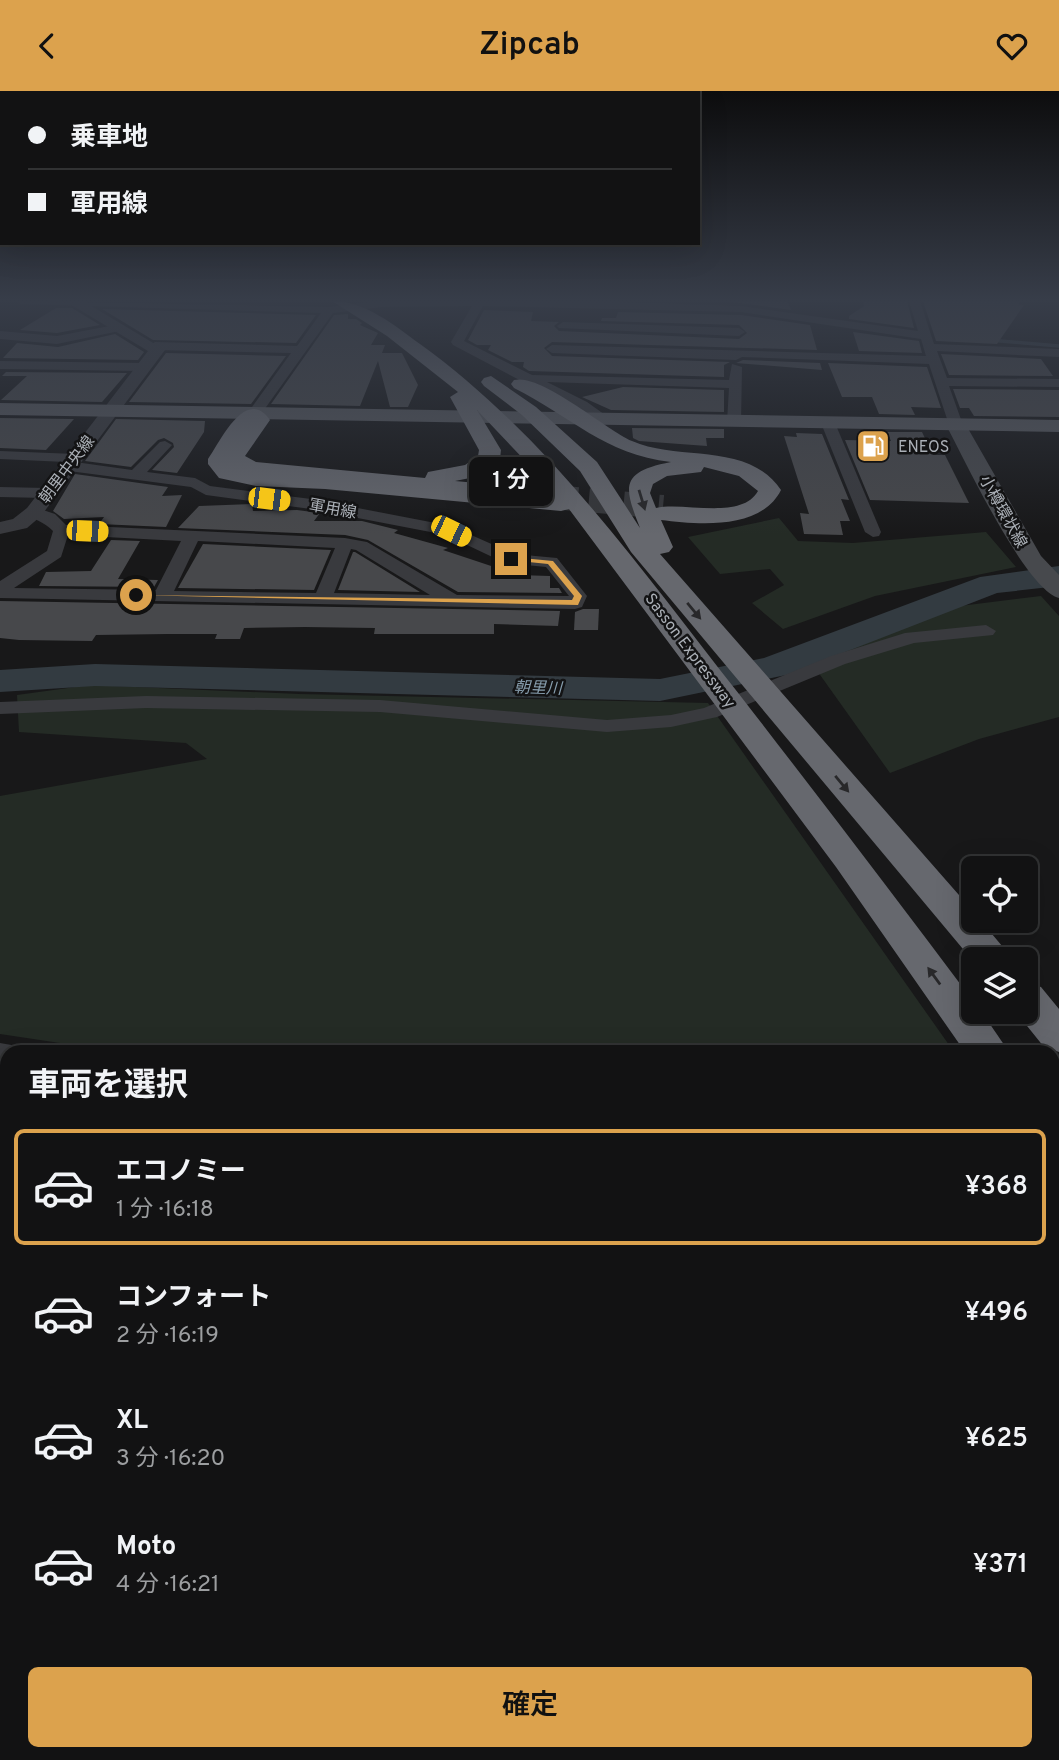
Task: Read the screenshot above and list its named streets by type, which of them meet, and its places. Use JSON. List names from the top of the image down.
{
  "streets": {
    "highway": ["Sasson Expressway"],
    "main road": ["小樽環状線"],
    "street": ["朝里中央線", "軍用線"]
  },
  "crossings": [
    ["朝里中央線", "軍用線"]
  ],
  "water": ["朝里川"],
  "places": {
    "fuel station": ["ENEOS"]
  },
  "page": {
    "header": "Zipcab",
    "banner": ["乗車地", "軍用線"],
    "bubble": "1 分",
    "heading": "車両を選択",
    "list": [
      {
        "name": "エコノミー",
        "note": "1 分 · 16:18",
        "value": "¥368"
      },
      {
        "name": "コンフォート",
        "note": "2 分 · 16:19",
        "value": "¥496"
      },
      {
        "name": "XL",
        "note": "3 分 · 16:20",
        "value": "¥625"
      },
      {
        "name": "Moto",
        "note": "4 分 · 16:21",
        "value": "¥371"
      }
    ],
    "buttons": "確定"
  }
}
